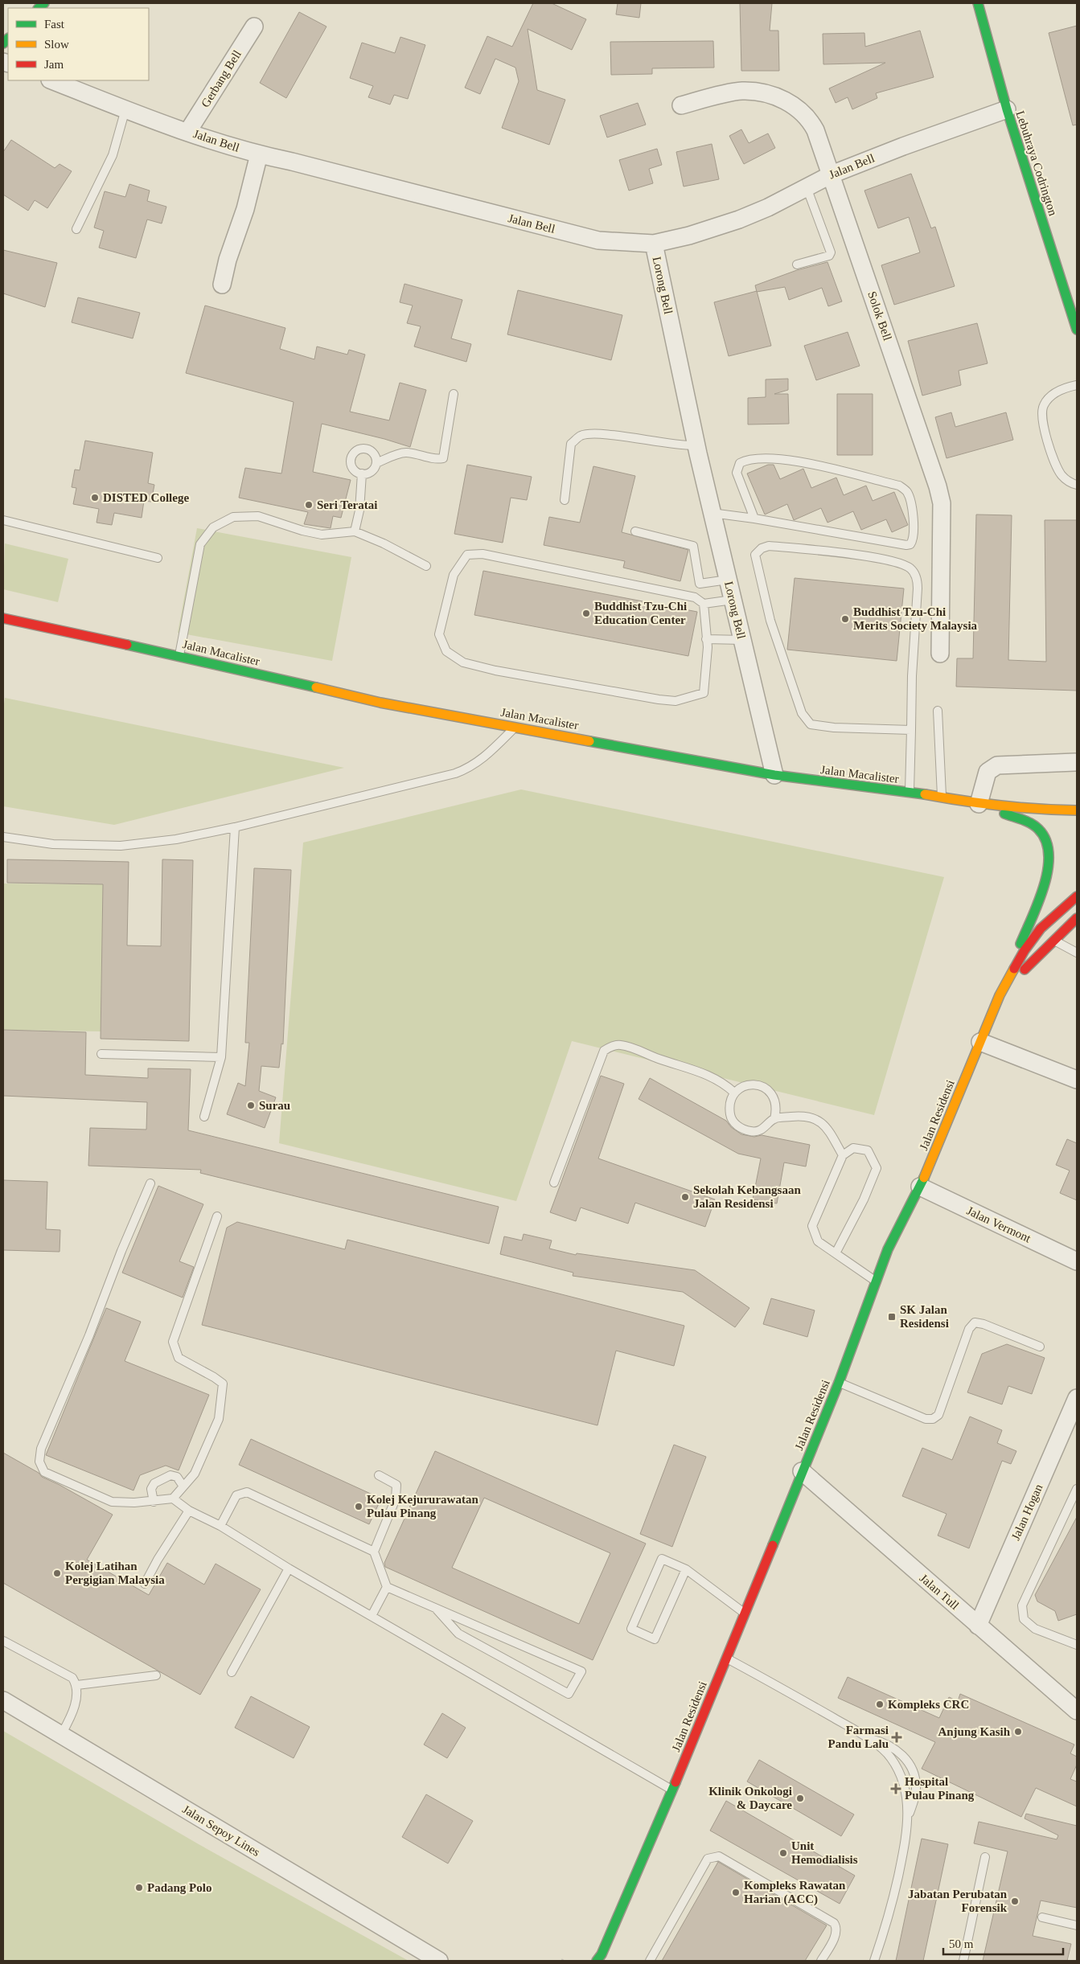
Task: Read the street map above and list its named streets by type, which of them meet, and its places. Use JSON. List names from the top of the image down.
{
  "streets": {
    "main road": ["Lebuhraya Codrington", "Jalan Macalister", "Jalan Residensi"],
    "street": [
      "Gerbang Bell",
      "Jalan Bell",
      "Lorong Bell",
      "Solok Bell",
      "Jalan Vermont",
      "Jalan Hogan",
      "Jalan Tull",
      "Jalan Sepoy Lines"
    ]
  },
  "crossings": [
    ["Gerbang Bell", "Jalan Bell"],
    ["Jalan Bell", "Lebuhraya Codrington"],
    ["Jalan Bell", "Lorong Bell"],
    ["Jalan Bell", "Solok Bell"],
    ["Lorong Bell", "Jalan Macalister"],
    ["Jalan Residensi", "Jalan Vermont"],
    ["Jalan Residensi", "Jalan Tull"],
    ["Jalan Hogan", "Jalan Tull"]
  ],
  "places": {
    "other": [
      "DISTED College",
      "Seri Teratai",
      "Buddhist Tzu-Chi Education Center",
      "Buddhist Tzu-Chi Merits Society Malaysia",
      "Surau",
      "Sekolah Kebangsaan Jalan Residensi",
      "Kolej Kejururawatan Pulau Pinang",
      "Kolej Latihan Pergigian Malaysia",
      "Kompleks CRC",
      "Anjung Kasih",
      "Klinik Onkologi & Daycare",
      "Unit Hemodialisis",
      "Padang Polo",
      "Kompleks Rawatan Harian (ACC)",
      "Jabatan Perubatan Forensik"
    ],
    "transit": ["SK Jalan Residensi"],
    "health": ["Farmasi Pandu Lalu", "Hospital Pulau Pinang"]
  },
  "legend": ["Fast", "Slow", "Jam"],
  "scale_bar": "50 m"
}
